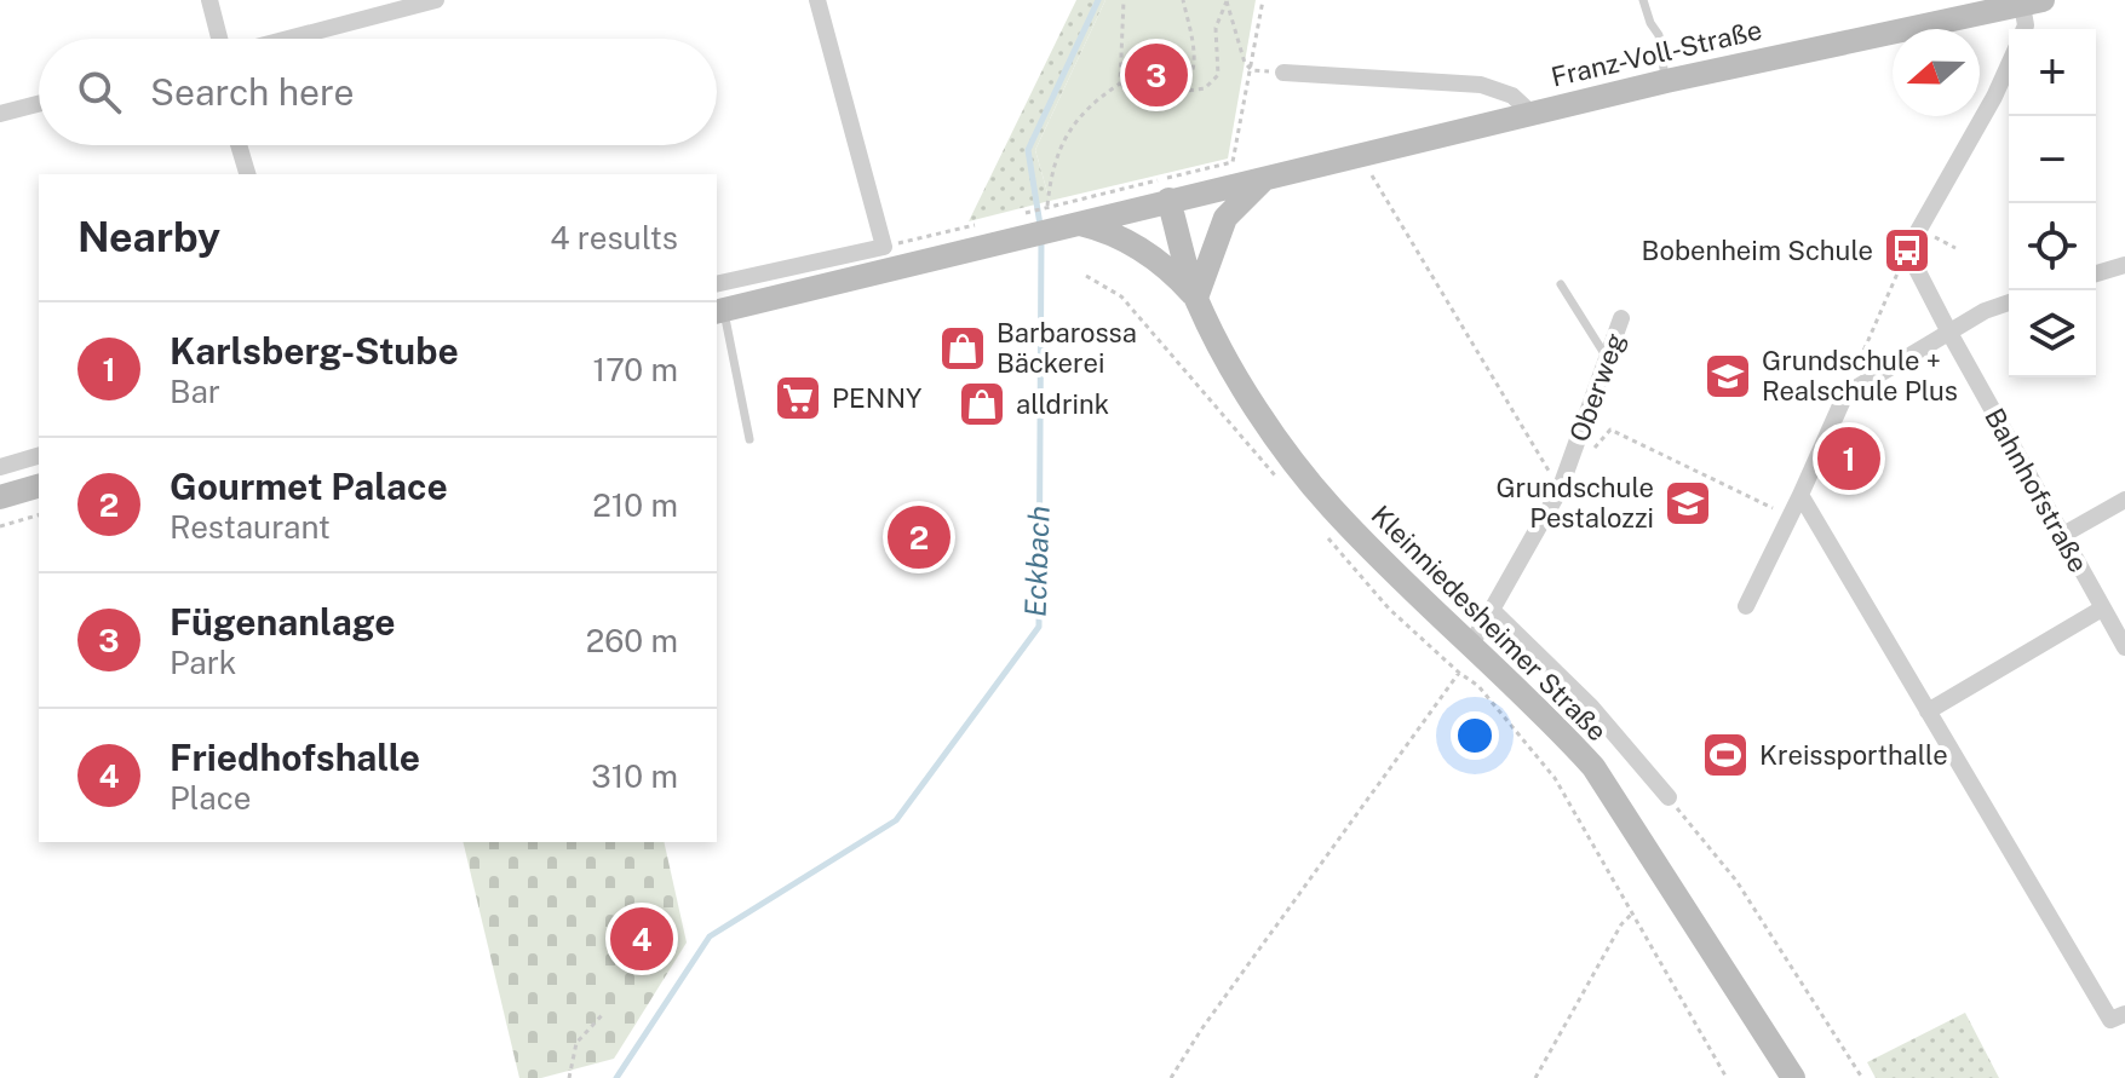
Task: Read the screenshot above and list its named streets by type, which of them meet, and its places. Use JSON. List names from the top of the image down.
{
  "streets": {
    "main road": ["Franz-Voll-Straße", "Kleinniedesheimer Straße"],
    "street": ["Oberweg", "Bahnhofstraße"]
  },
  "crossings": [
    ["Franz-Voll-Straße", "Kleinniedesheimer Straße"],
    ["Oberweg", "Kleinniedesheimer Straße"]
  ],
  "water": ["Eckbach"],
  "places": {
    "bus stop": ["Bobenheim Schule"],
    "shop": ["Barbarossa Bäckerei", "alldrink"],
    "school or university": ["Grundschule + Realschule Plus", "Grundschule Pestalozzi"],
    "supermarket": ["PENNY"],
    "sports": ["Kreissporthalle"]
  },
  "north": "left",
  "page": {
    "map_buttons": ["+", "−"],
    "pins": [
      "3",
      "1",
      "2",
      "4"
    ],
    "search": "Search here",
    "heading": ["Nearby", "4 results"],
    "list": [
      {
        "mark": "1",
        "name": "Karlsberg-Stube",
        "note": "Bar",
        "value": "170 m"
      },
      {
        "mark": "2",
        "name": "Gourmet Palace",
        "note": "Restaurant",
        "value": "210 m"
      },
      {
        "mark": "3",
        "name": "Fügenanlage",
        "note": "Park",
        "value": "260 m"
      },
      {
        "mark": "4",
        "name": "Friedhofshalle",
        "note": "Place",
        "value": "310 m"
      }
    ]
  }
}
